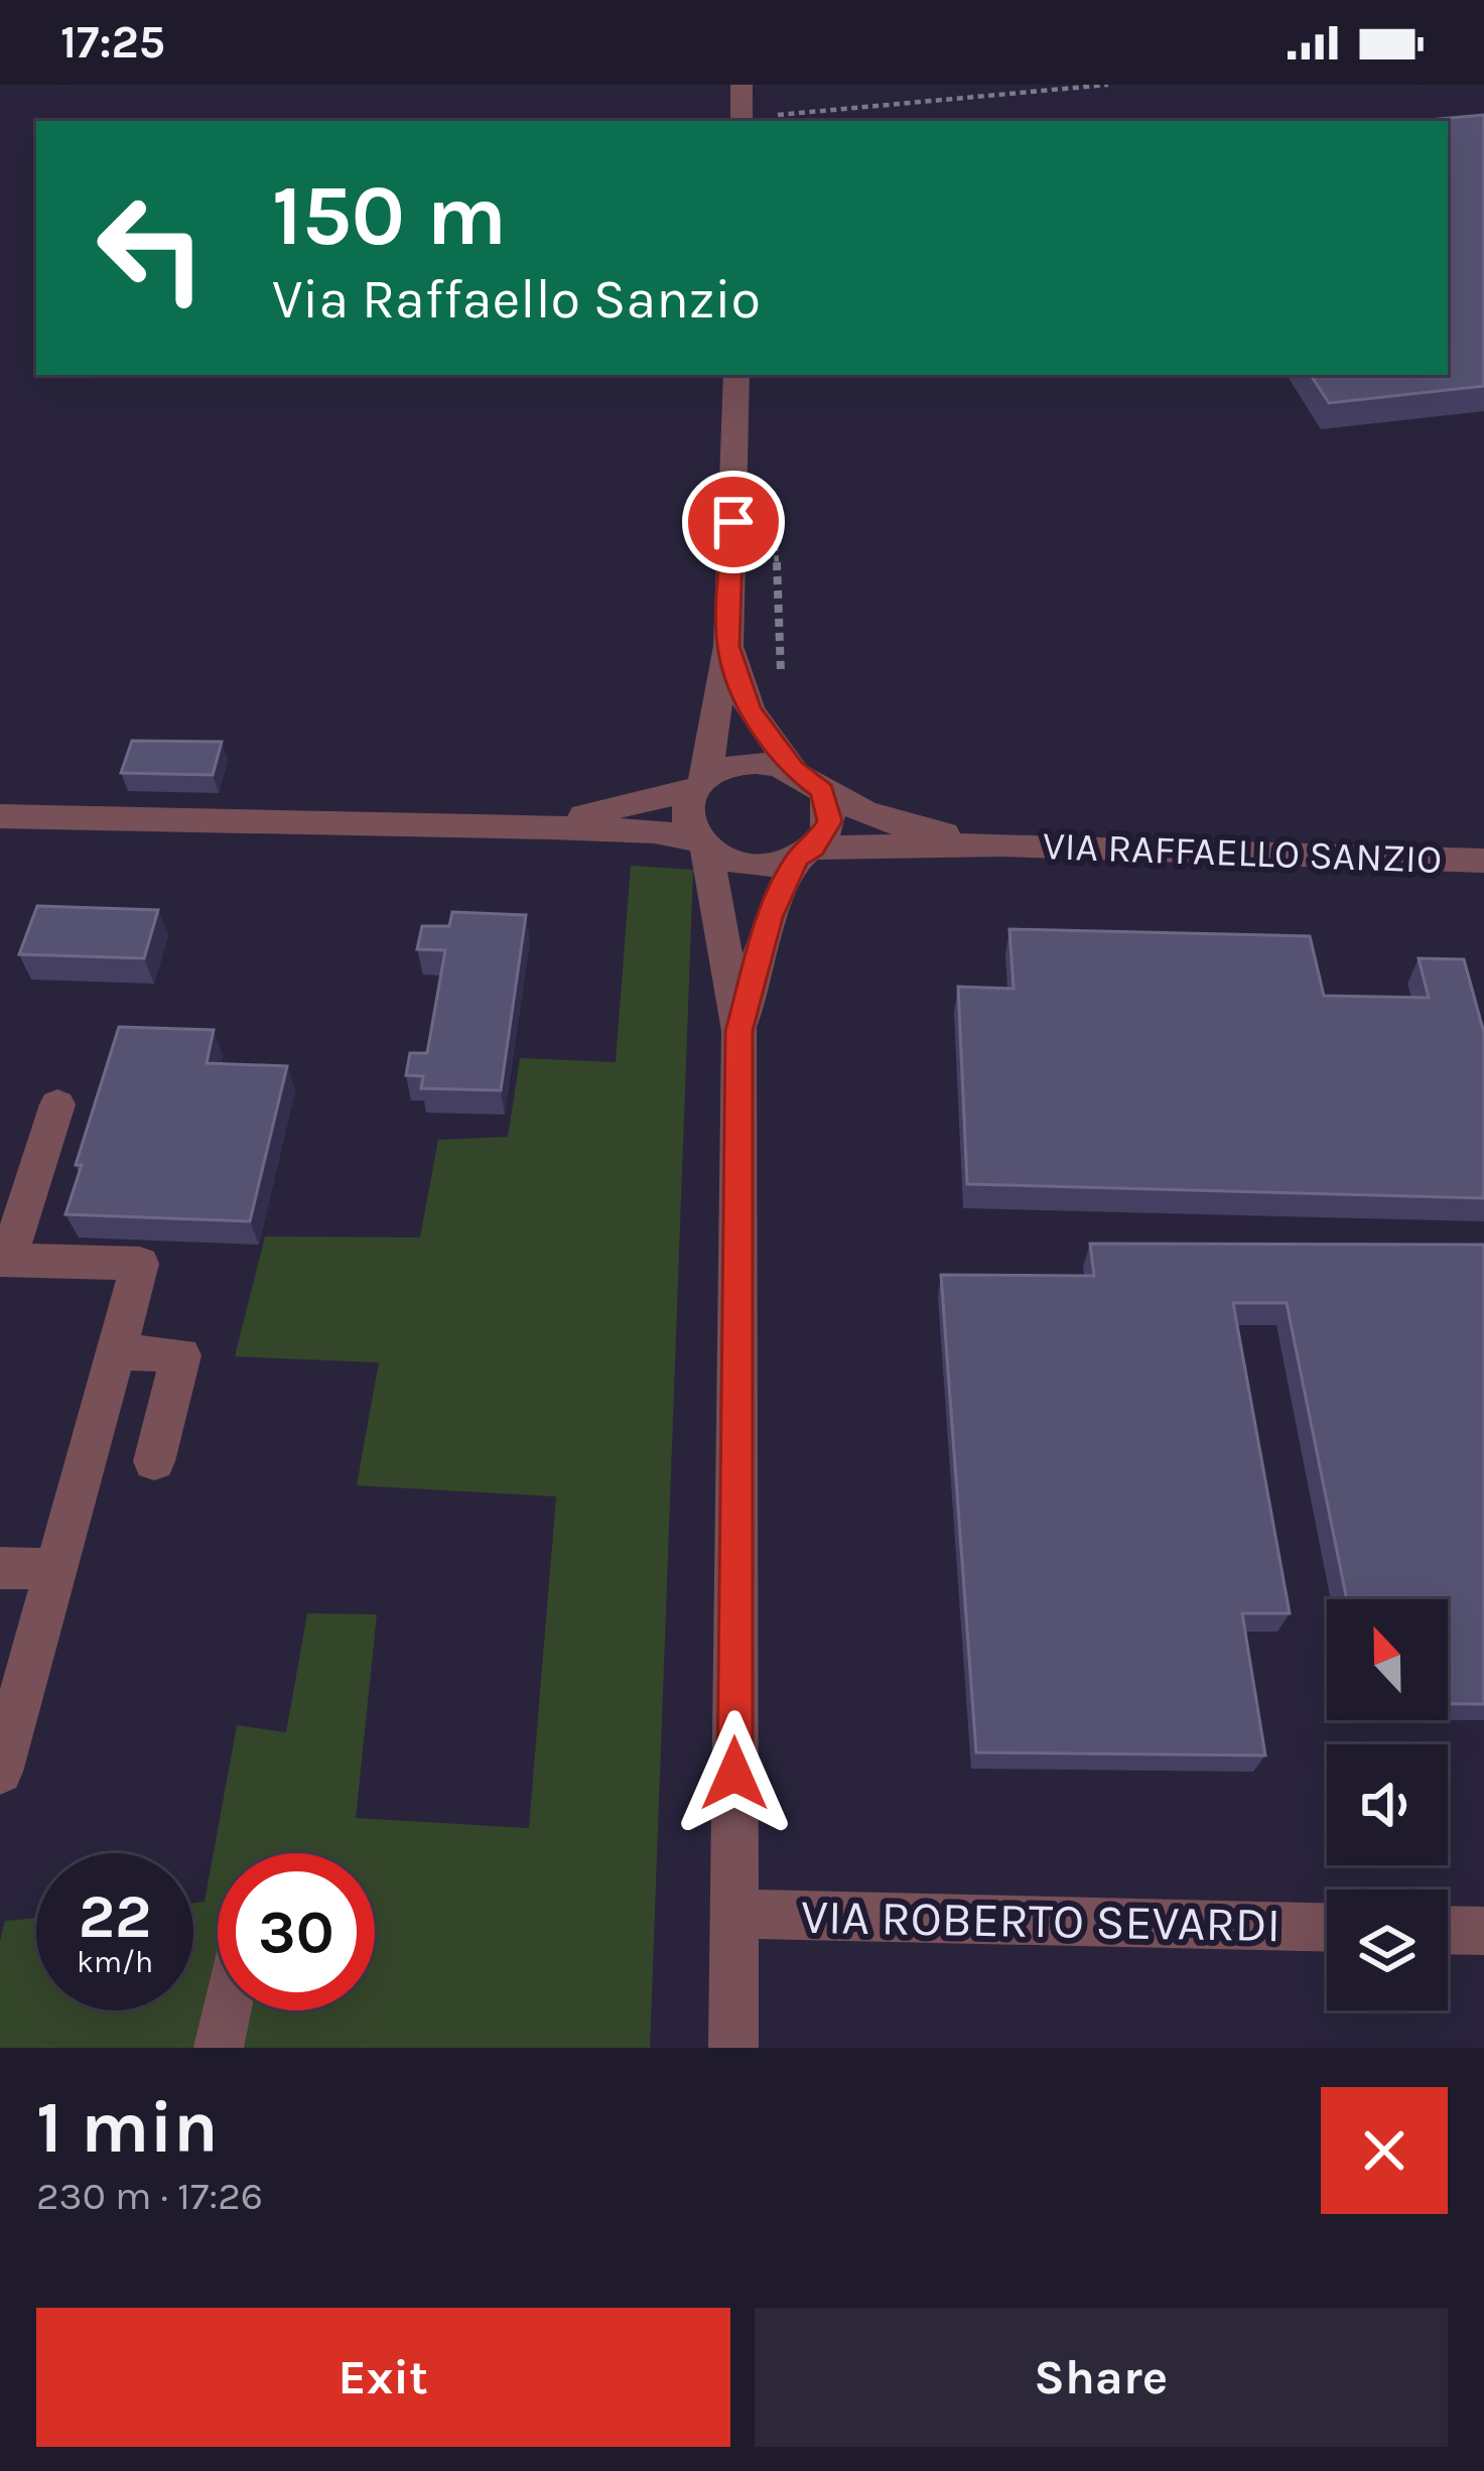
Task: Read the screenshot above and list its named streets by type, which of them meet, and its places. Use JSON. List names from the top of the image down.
{
  "streets": {
    "street": ["VIA RAFFAELLO SANZIO", "VIA ROBERTO SEVARDI"]
  },
  "crossings": [
    ["VIA RAFFAELLO SANZIO", "VIA ROBERTO SEVARDI"]
  ],
  "north": "top",
  "page": {
    "status": "17:25",
    "turn": ["150 m", "Via Raffaello Sanzio"],
    "speed": "22 km/h",
    "limit": "30",
    "heading": ["1 min", "230 m · 17:26"],
    "buttons": ["Exit", "Share"]
  }
}
